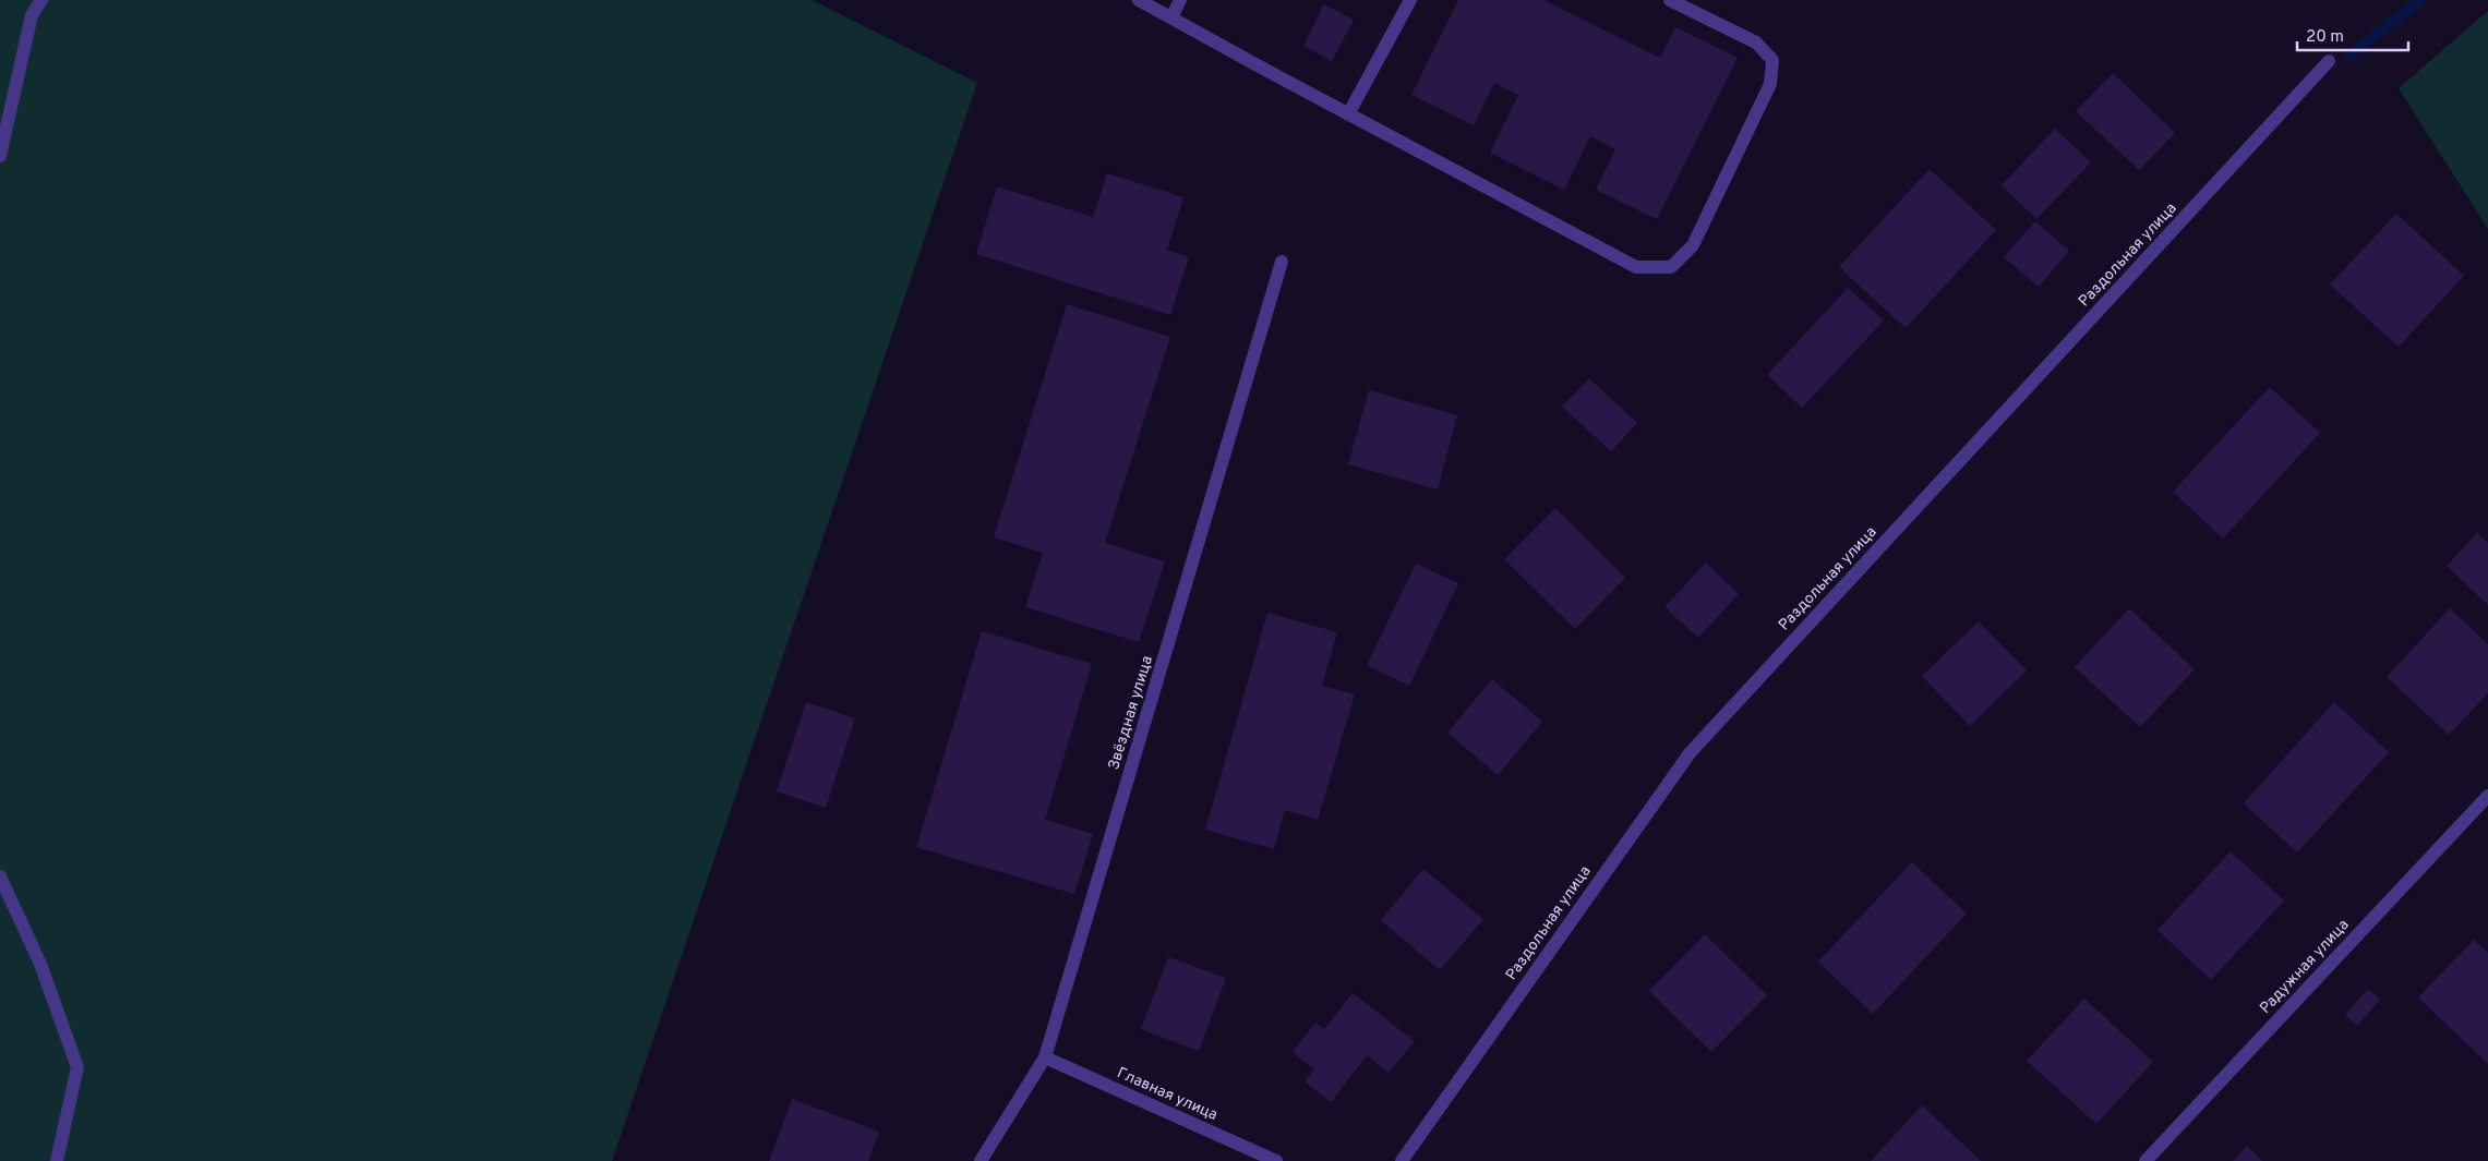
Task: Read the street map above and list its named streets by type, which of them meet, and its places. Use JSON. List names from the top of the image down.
{
  "streets": {
    "street": [
      "Раздольная улица",
      "Звёздная улица",
      "Радужная улица",
      "Главная улица"
    ]
  },
  "crossings": [
    ["Звёздная улица", "Главная улица"]
  ],
  "scale_bar": "20 m"
}
